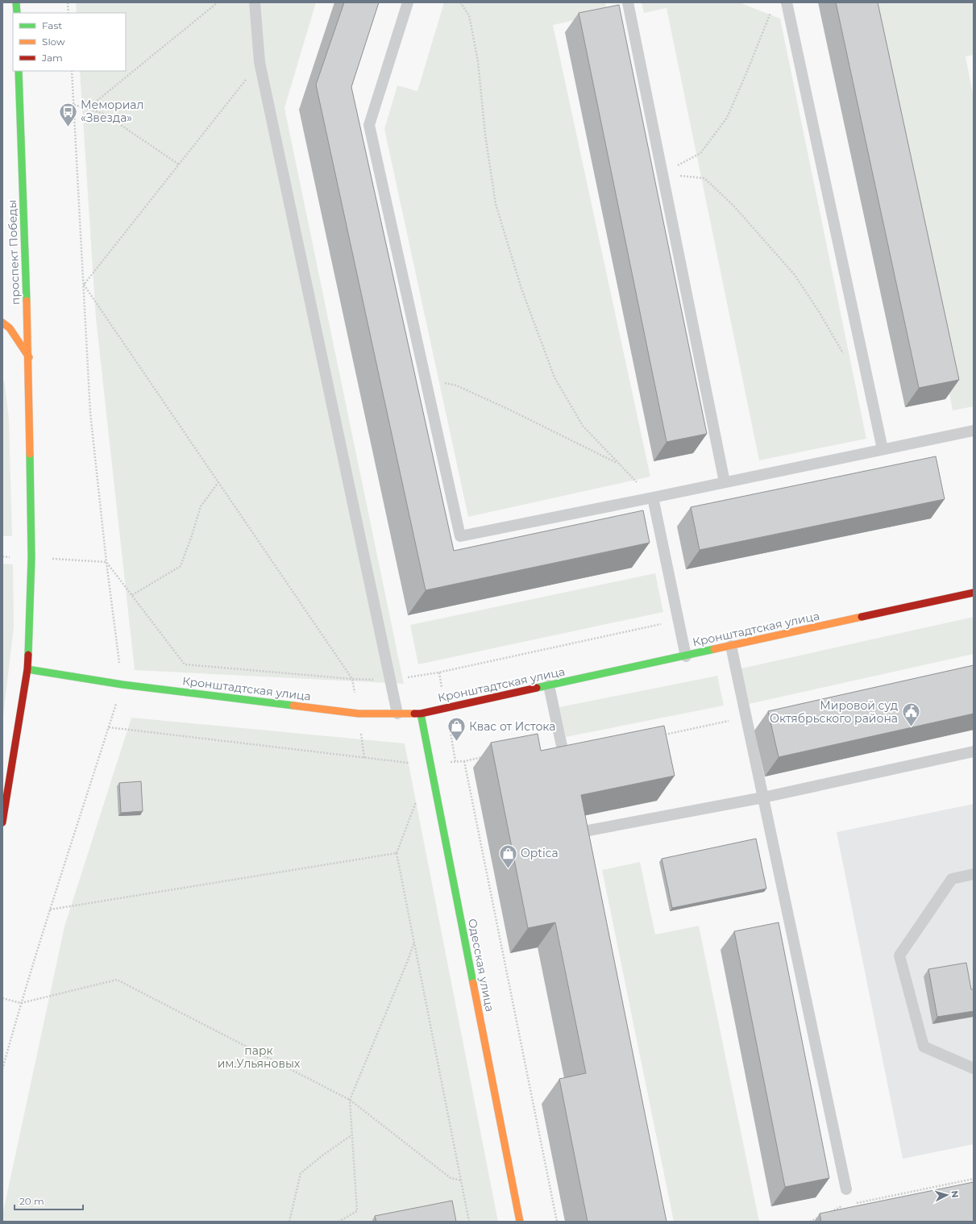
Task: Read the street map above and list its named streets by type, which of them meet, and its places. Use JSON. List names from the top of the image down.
{
  "streets": {
    "street": ["проспект Победы", "Кронштадтская улица", "Одесская улица"]
  },
  "crossings": [
    ["проспект Победы", "Кронштадтская улица"],
    ["Кронштадтская улица", "Одесская улица"]
  ],
  "parks": ["парк им.Ульяновых"],
  "places": {
    "bus stop": ["Мемориал «Звезда»"],
    "public building": ["Мировой суд Октябрьского района"],
    "shop": ["Квас от Истока", "Optica"]
  },
  "legend": ["Fast", "Slow", "Jam"],
  "scale_bar": "20 m",
  "north": "right"
}
